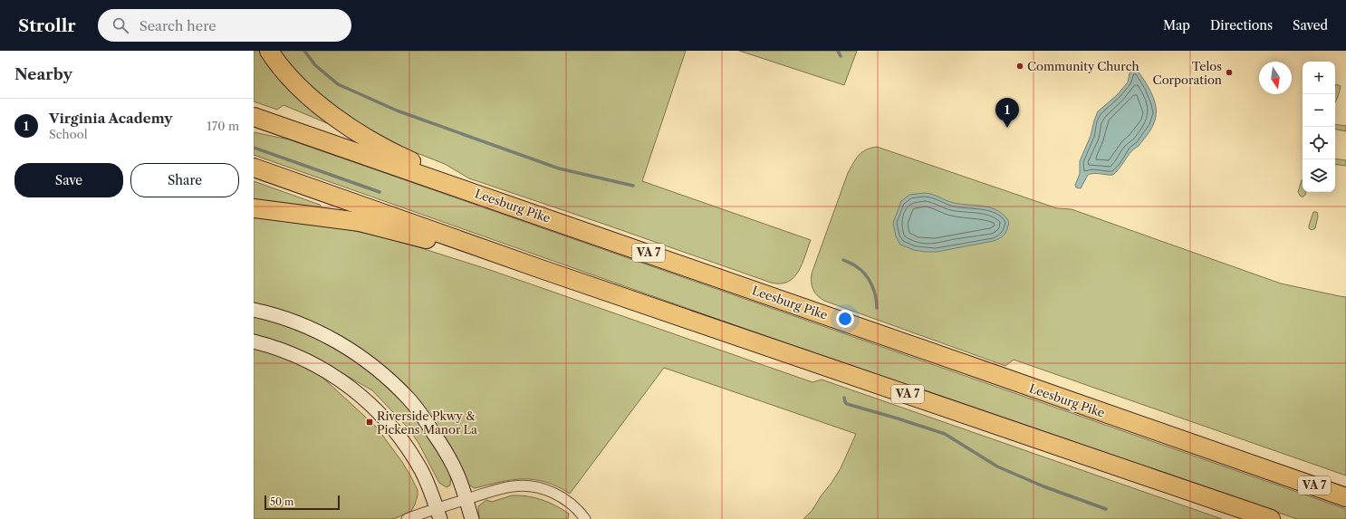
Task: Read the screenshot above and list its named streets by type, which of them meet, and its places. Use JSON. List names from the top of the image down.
{
  "streets": {
    "highway": ["Leesburg Pike", "VA 7"]
  },
  "places": {
    "other": ["Community Church", "Telos Corporation"],
    "transit": ["Riverside Pkwy & Pickens Manor La"]
  },
  "scale_bar": "50 m",
  "north": "bottom",
  "page": {
    "header": "Strollr",
    "search": "Search here",
    "nav": ["Map", "Directions", "Saved"],
    "heading": "Nearby",
    "map_buttons": ["+", "−"],
    "list": [
      {
        "mark": "1",
        "name": "Virginia Academy",
        "note": "School",
        "value": "170 m"
      }
    ],
    "pins": "1",
    "buttons": ["Save", "Share"],
    "scale": "50 m"
  }
}
